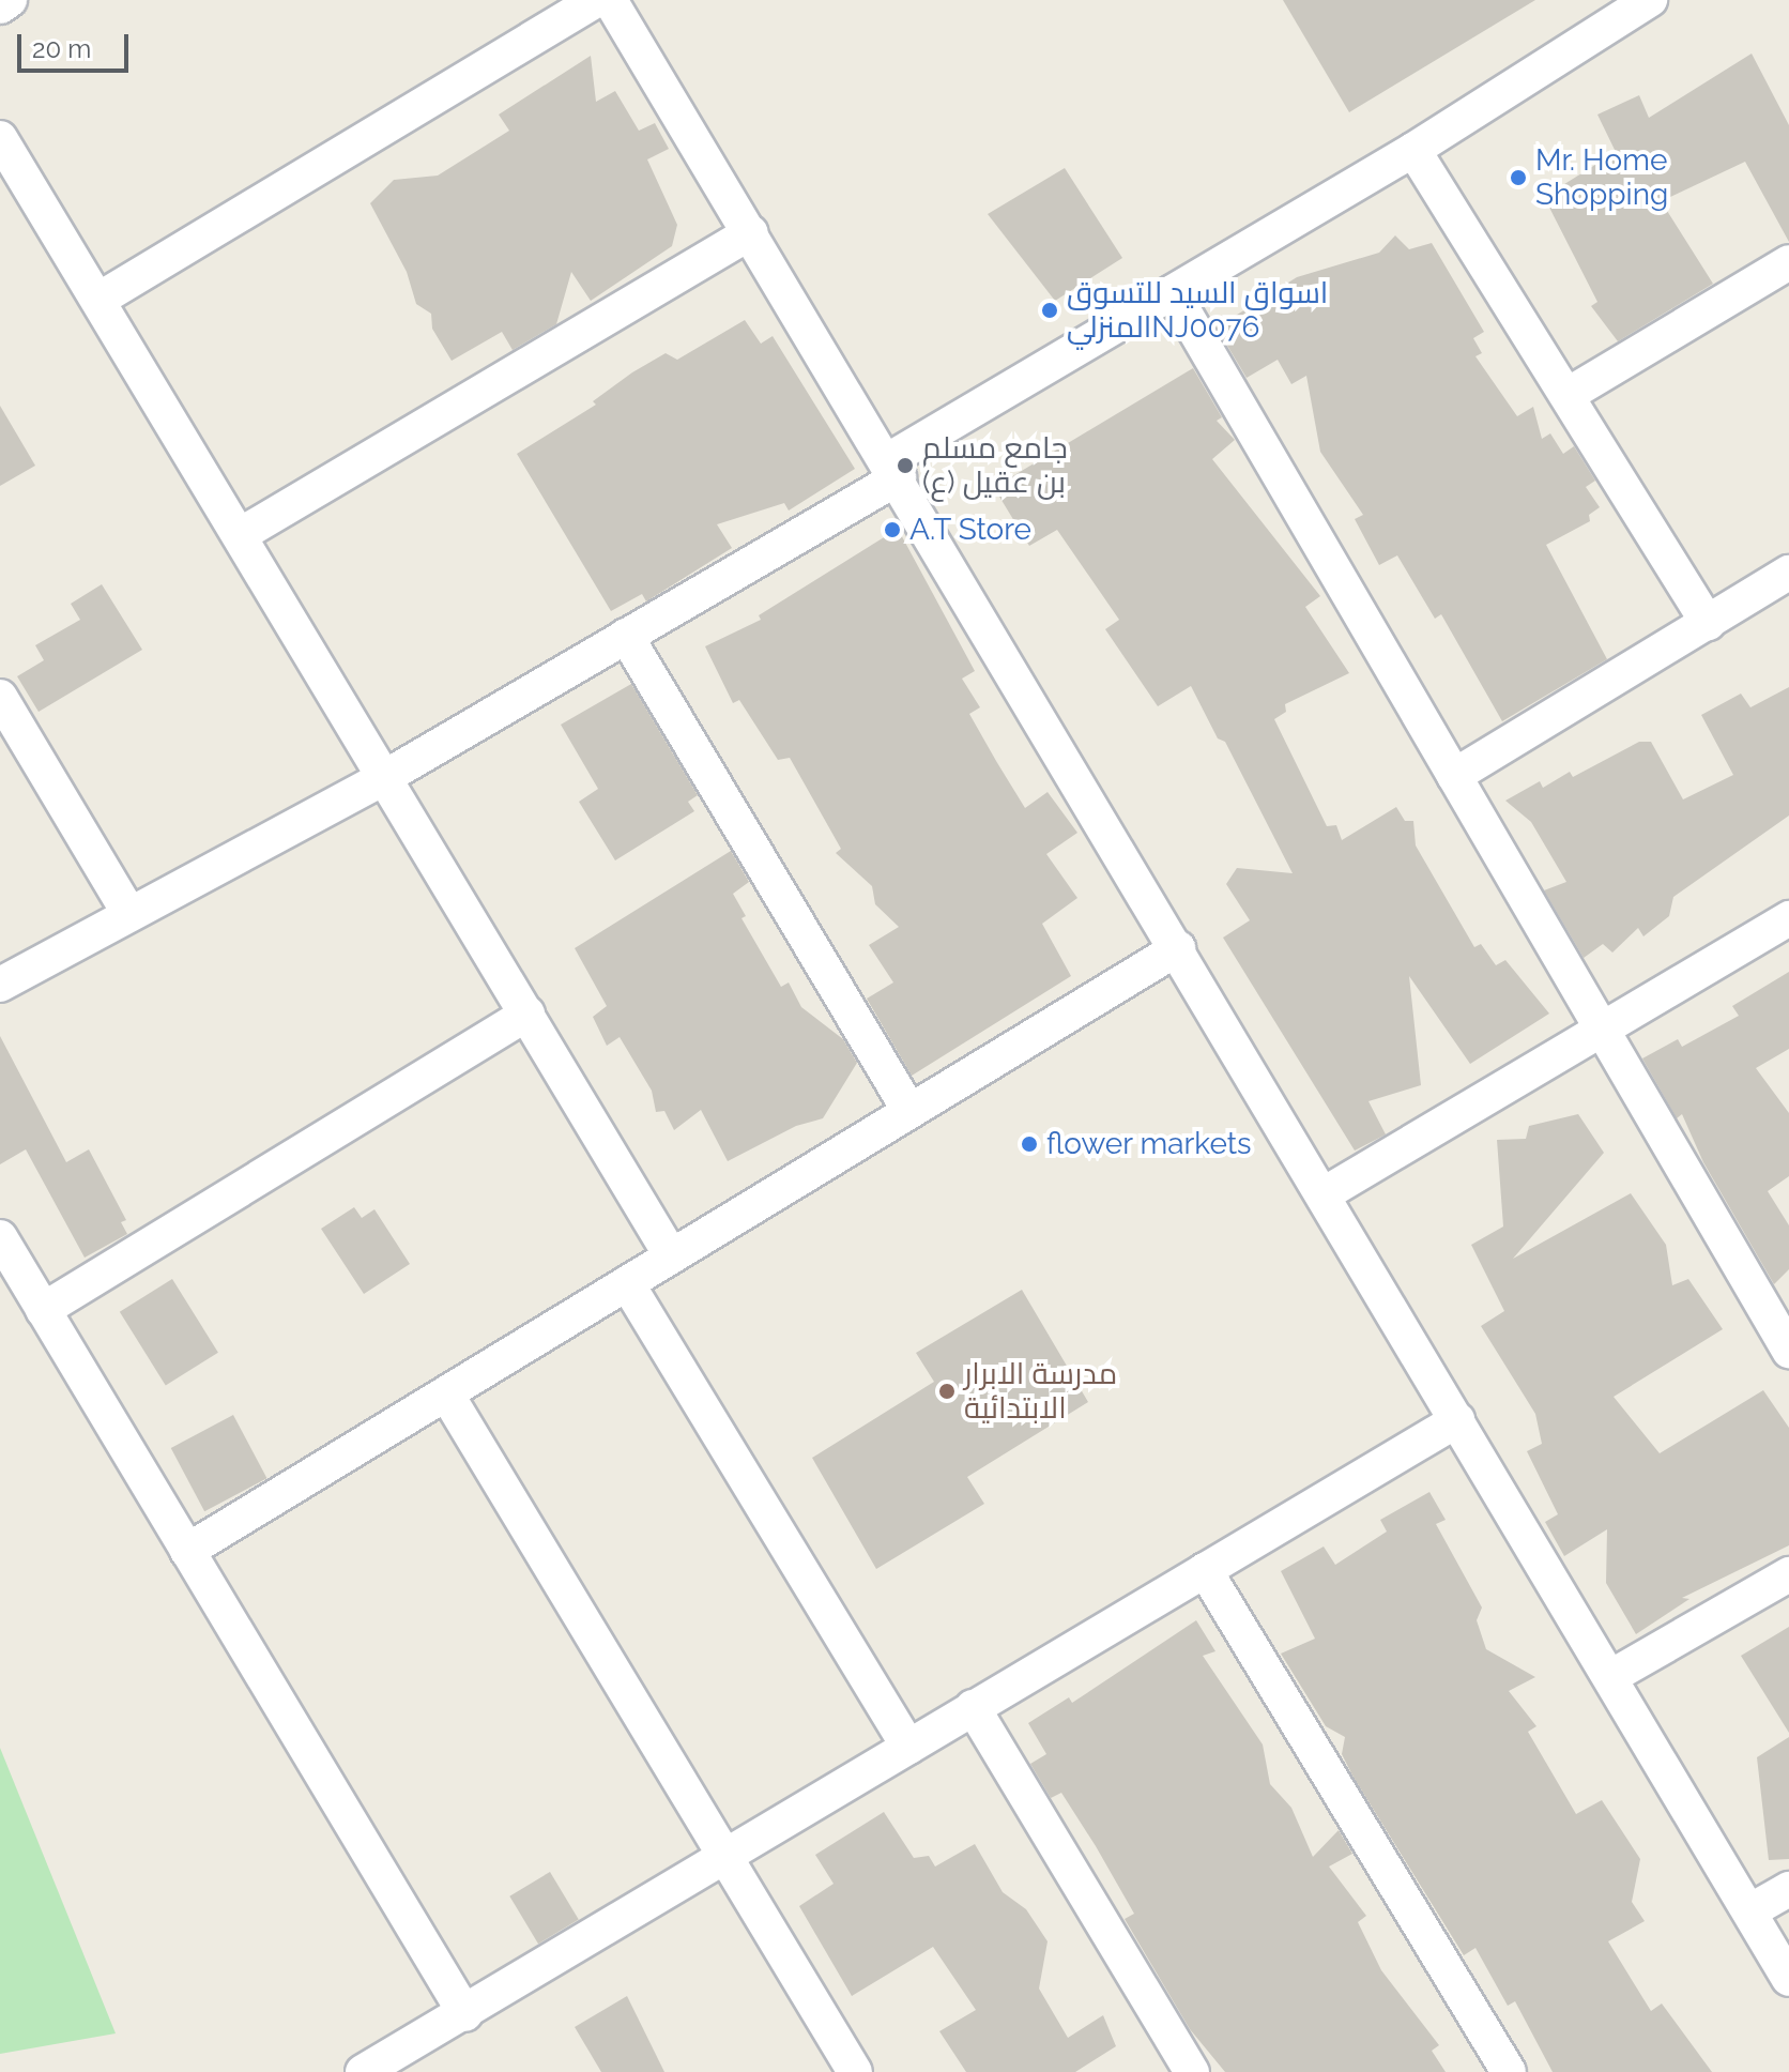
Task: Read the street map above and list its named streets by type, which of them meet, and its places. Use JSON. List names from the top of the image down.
{
  "places": [
    "Mr. Home Shopping",
    "اسواق السيد للتسوق المنزليNJ0076",
    "جامع مسلم بن عقيل (ع)",
    "A.T Store",
    "flower markets",
    "مدرسة الابرار الابتدائية"
  ],
  "scale_bar": "20 m"
}
